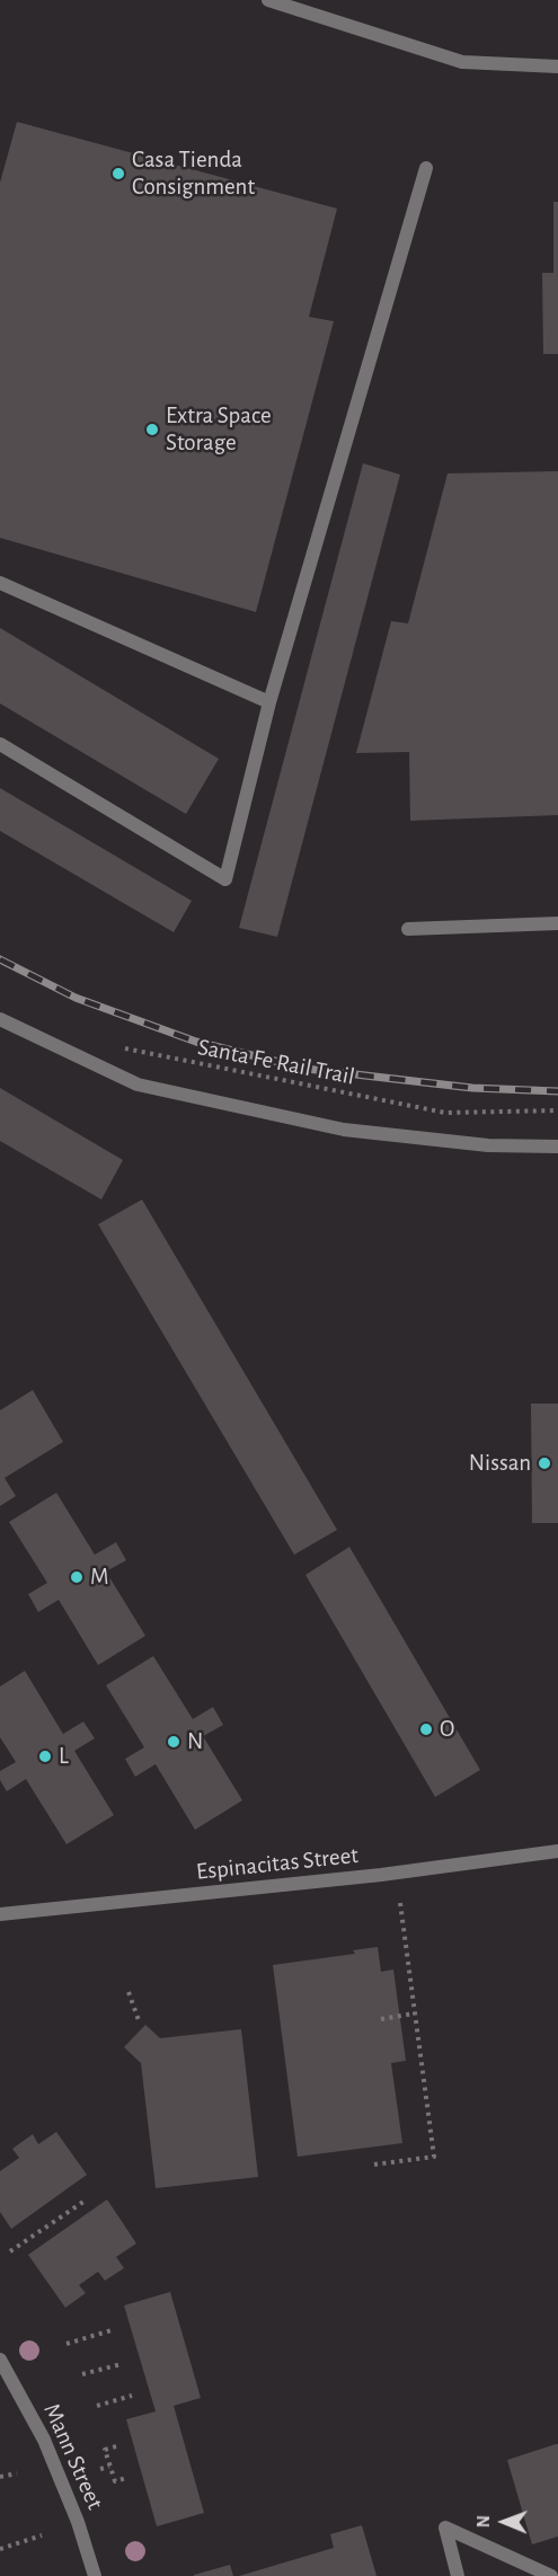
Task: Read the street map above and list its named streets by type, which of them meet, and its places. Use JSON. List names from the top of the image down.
{
  "streets": {
    "street": ["Espinacitas Street", "Mann Street"],
    "path": ["Santa Fe Rail Trail"]
  },
  "places": [
    "Casa Tienda Consignment",
    "Extra Space Storage",
    "Nissan",
    "M",
    "O",
    "N",
    "L"
  ],
  "north": "left"
}
